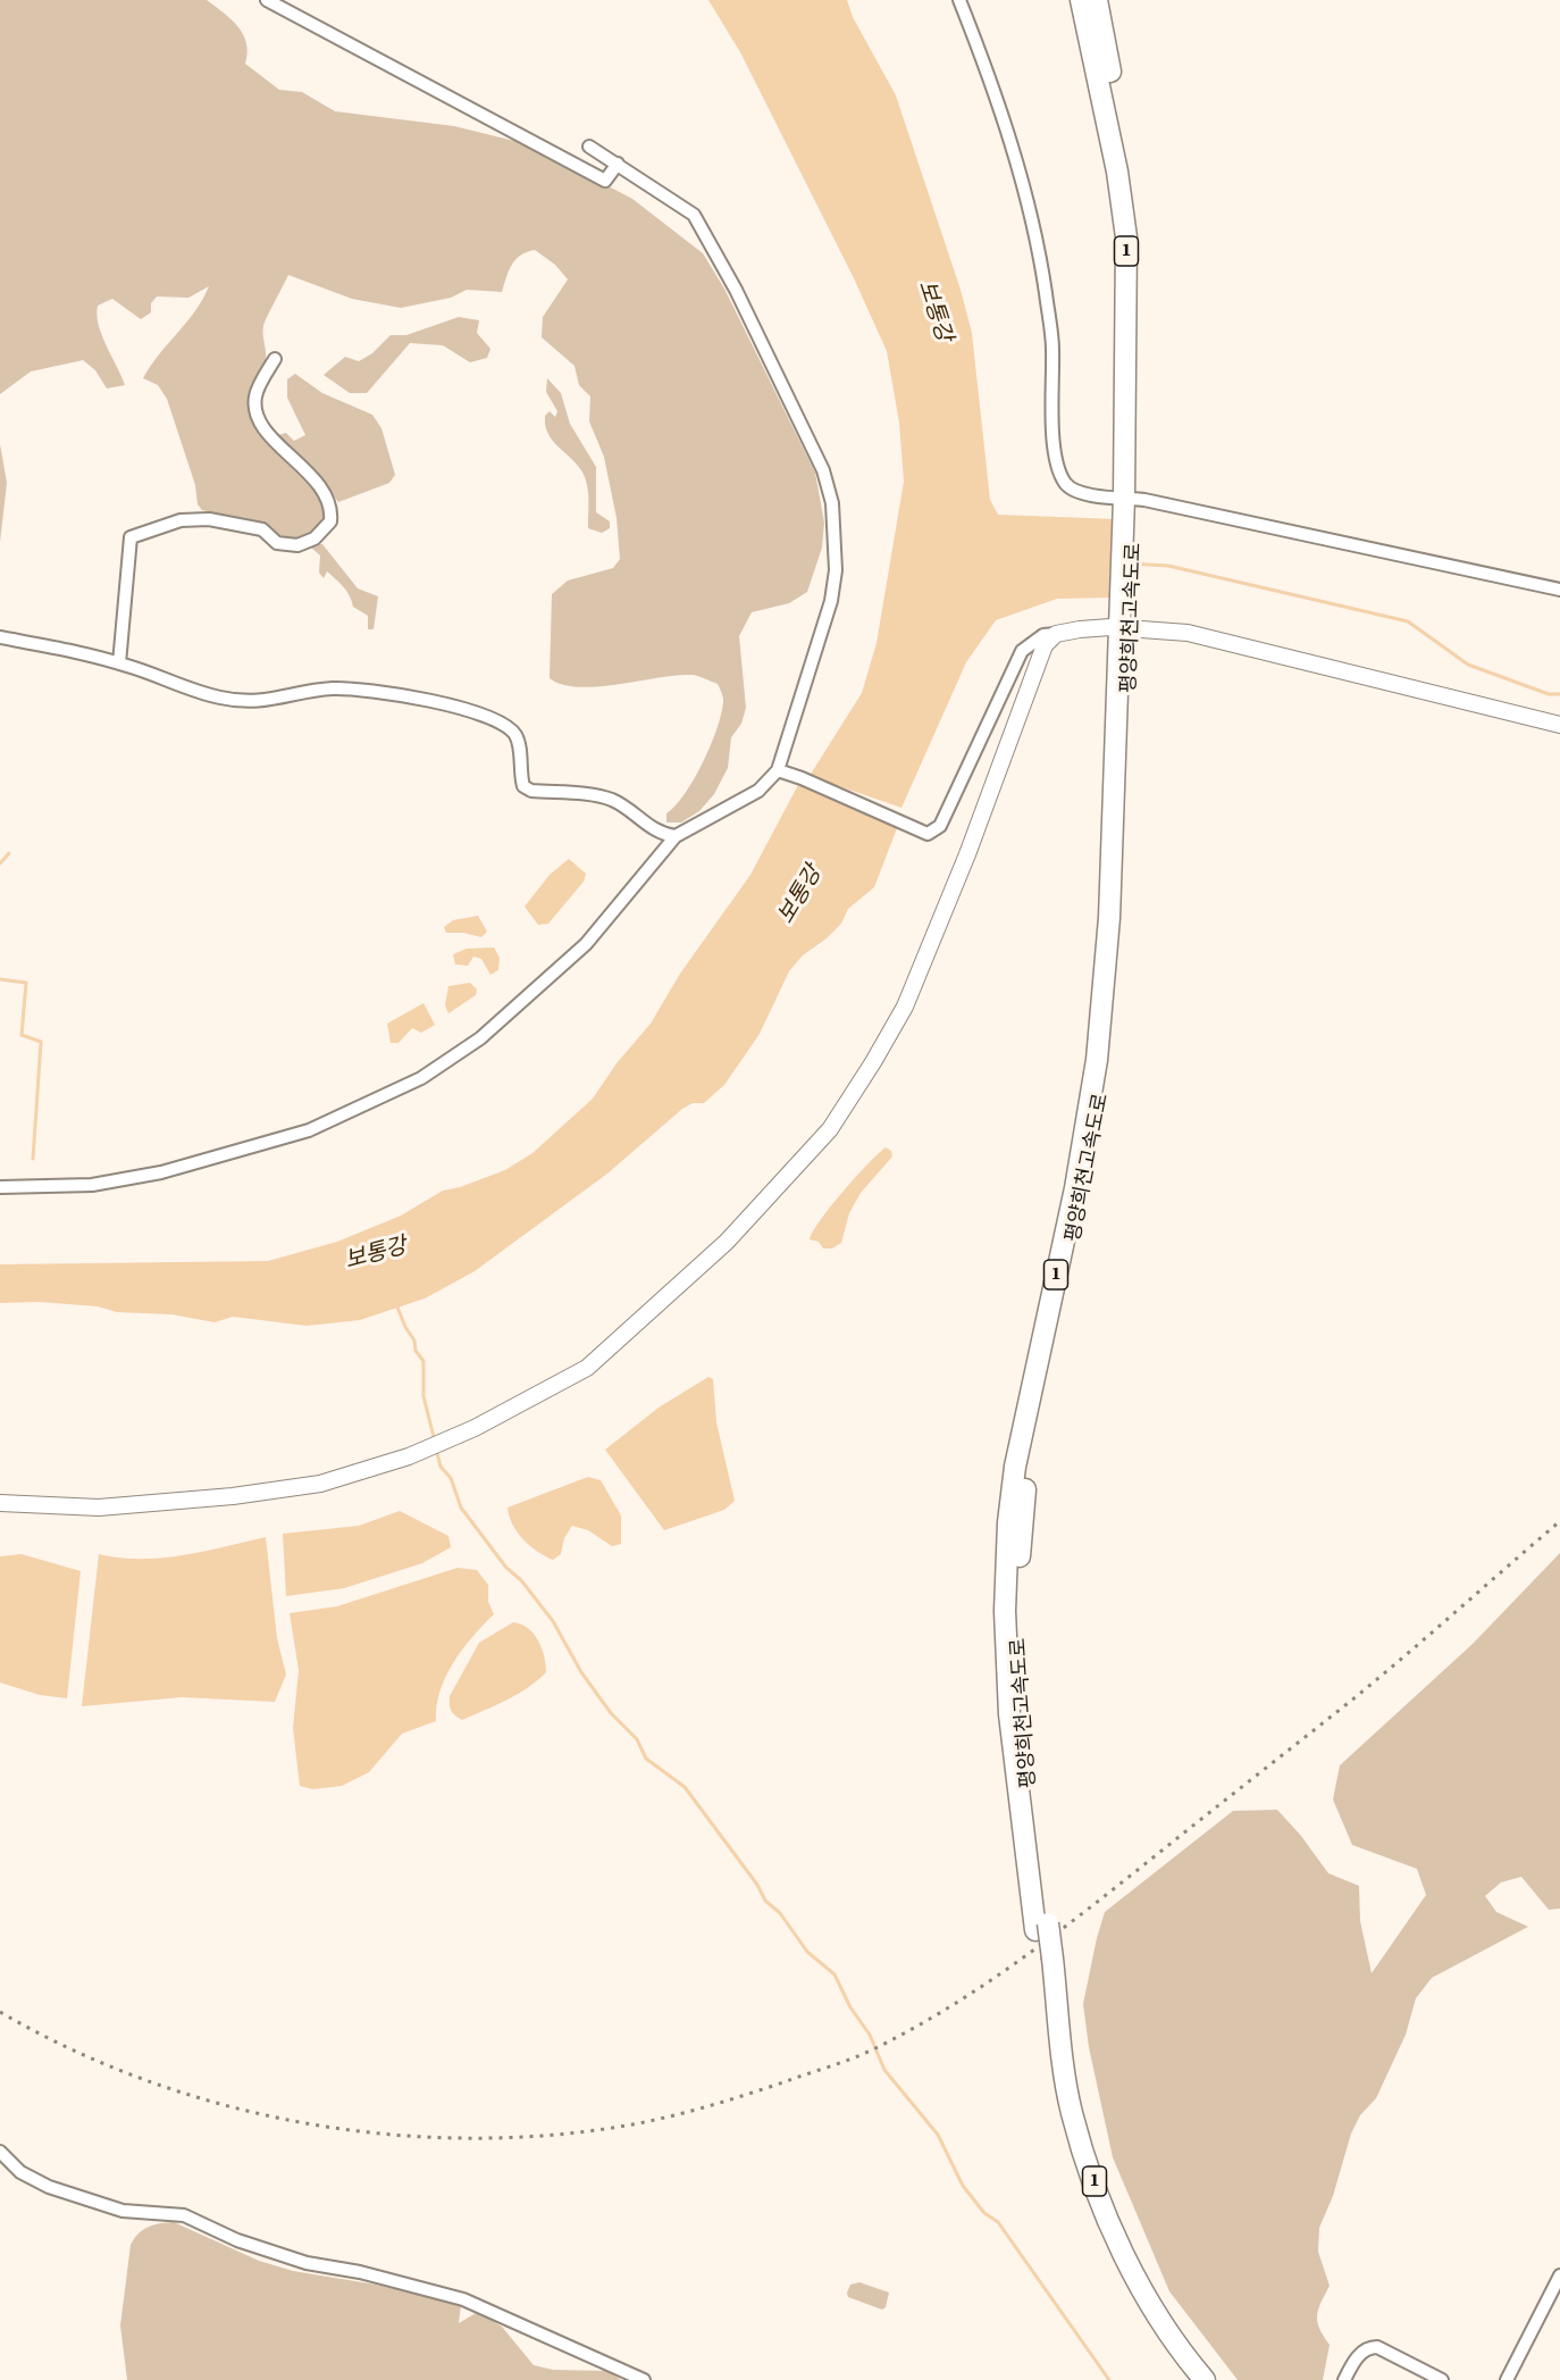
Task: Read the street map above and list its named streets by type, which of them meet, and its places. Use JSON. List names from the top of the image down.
{
  "streets": {
    "highway": ["1", "평양희천고속도로"]
  },
  "water": ["보통강"]
}
